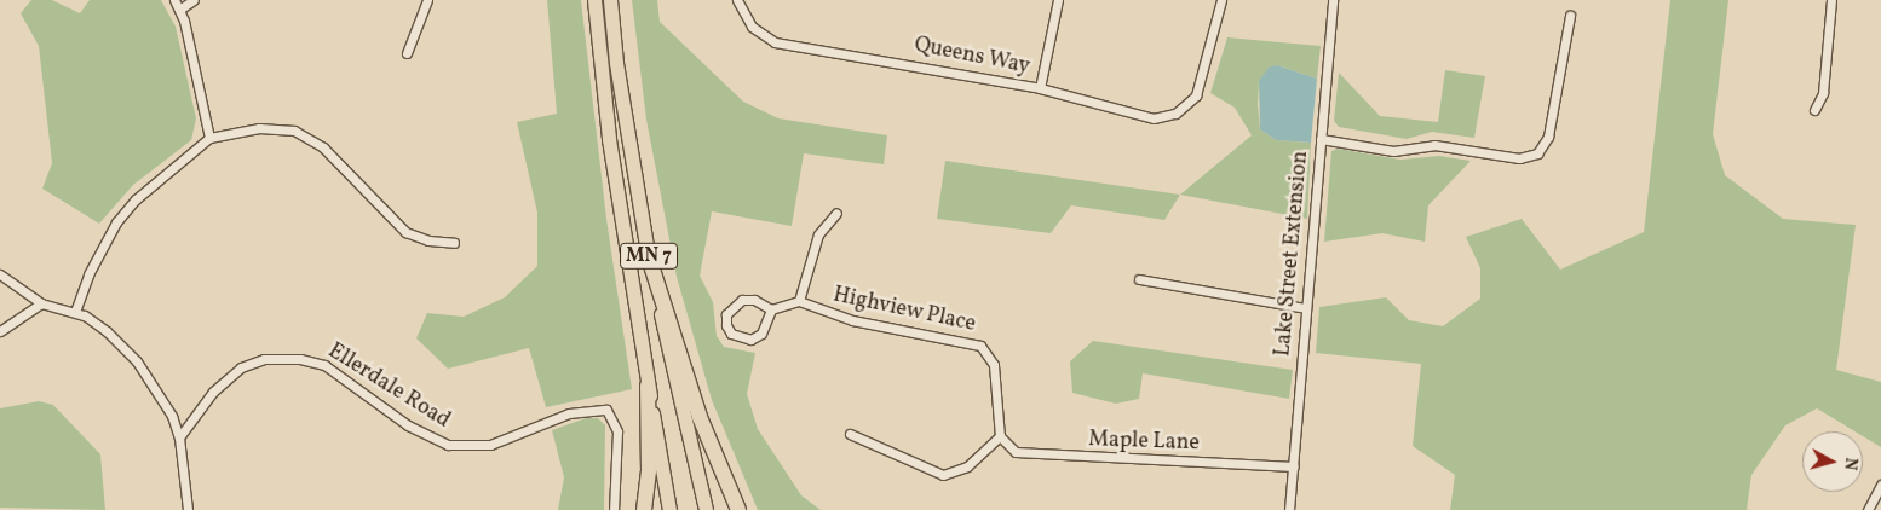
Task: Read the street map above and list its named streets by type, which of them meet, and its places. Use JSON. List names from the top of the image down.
{
  "streets": {
    "main road": ["MN 7"],
    "street": [
      "Queens Way",
      "Lake Street Extension",
      "Highview Place",
      "Ellerdale Road",
      "Maple Lane"
    ]
  },
  "crossings": [
    ["Lake Street Extension", "Maple Lane"],
    ["Highview Place", "Maple Lane"]
  ],
  "north": "right"
}
